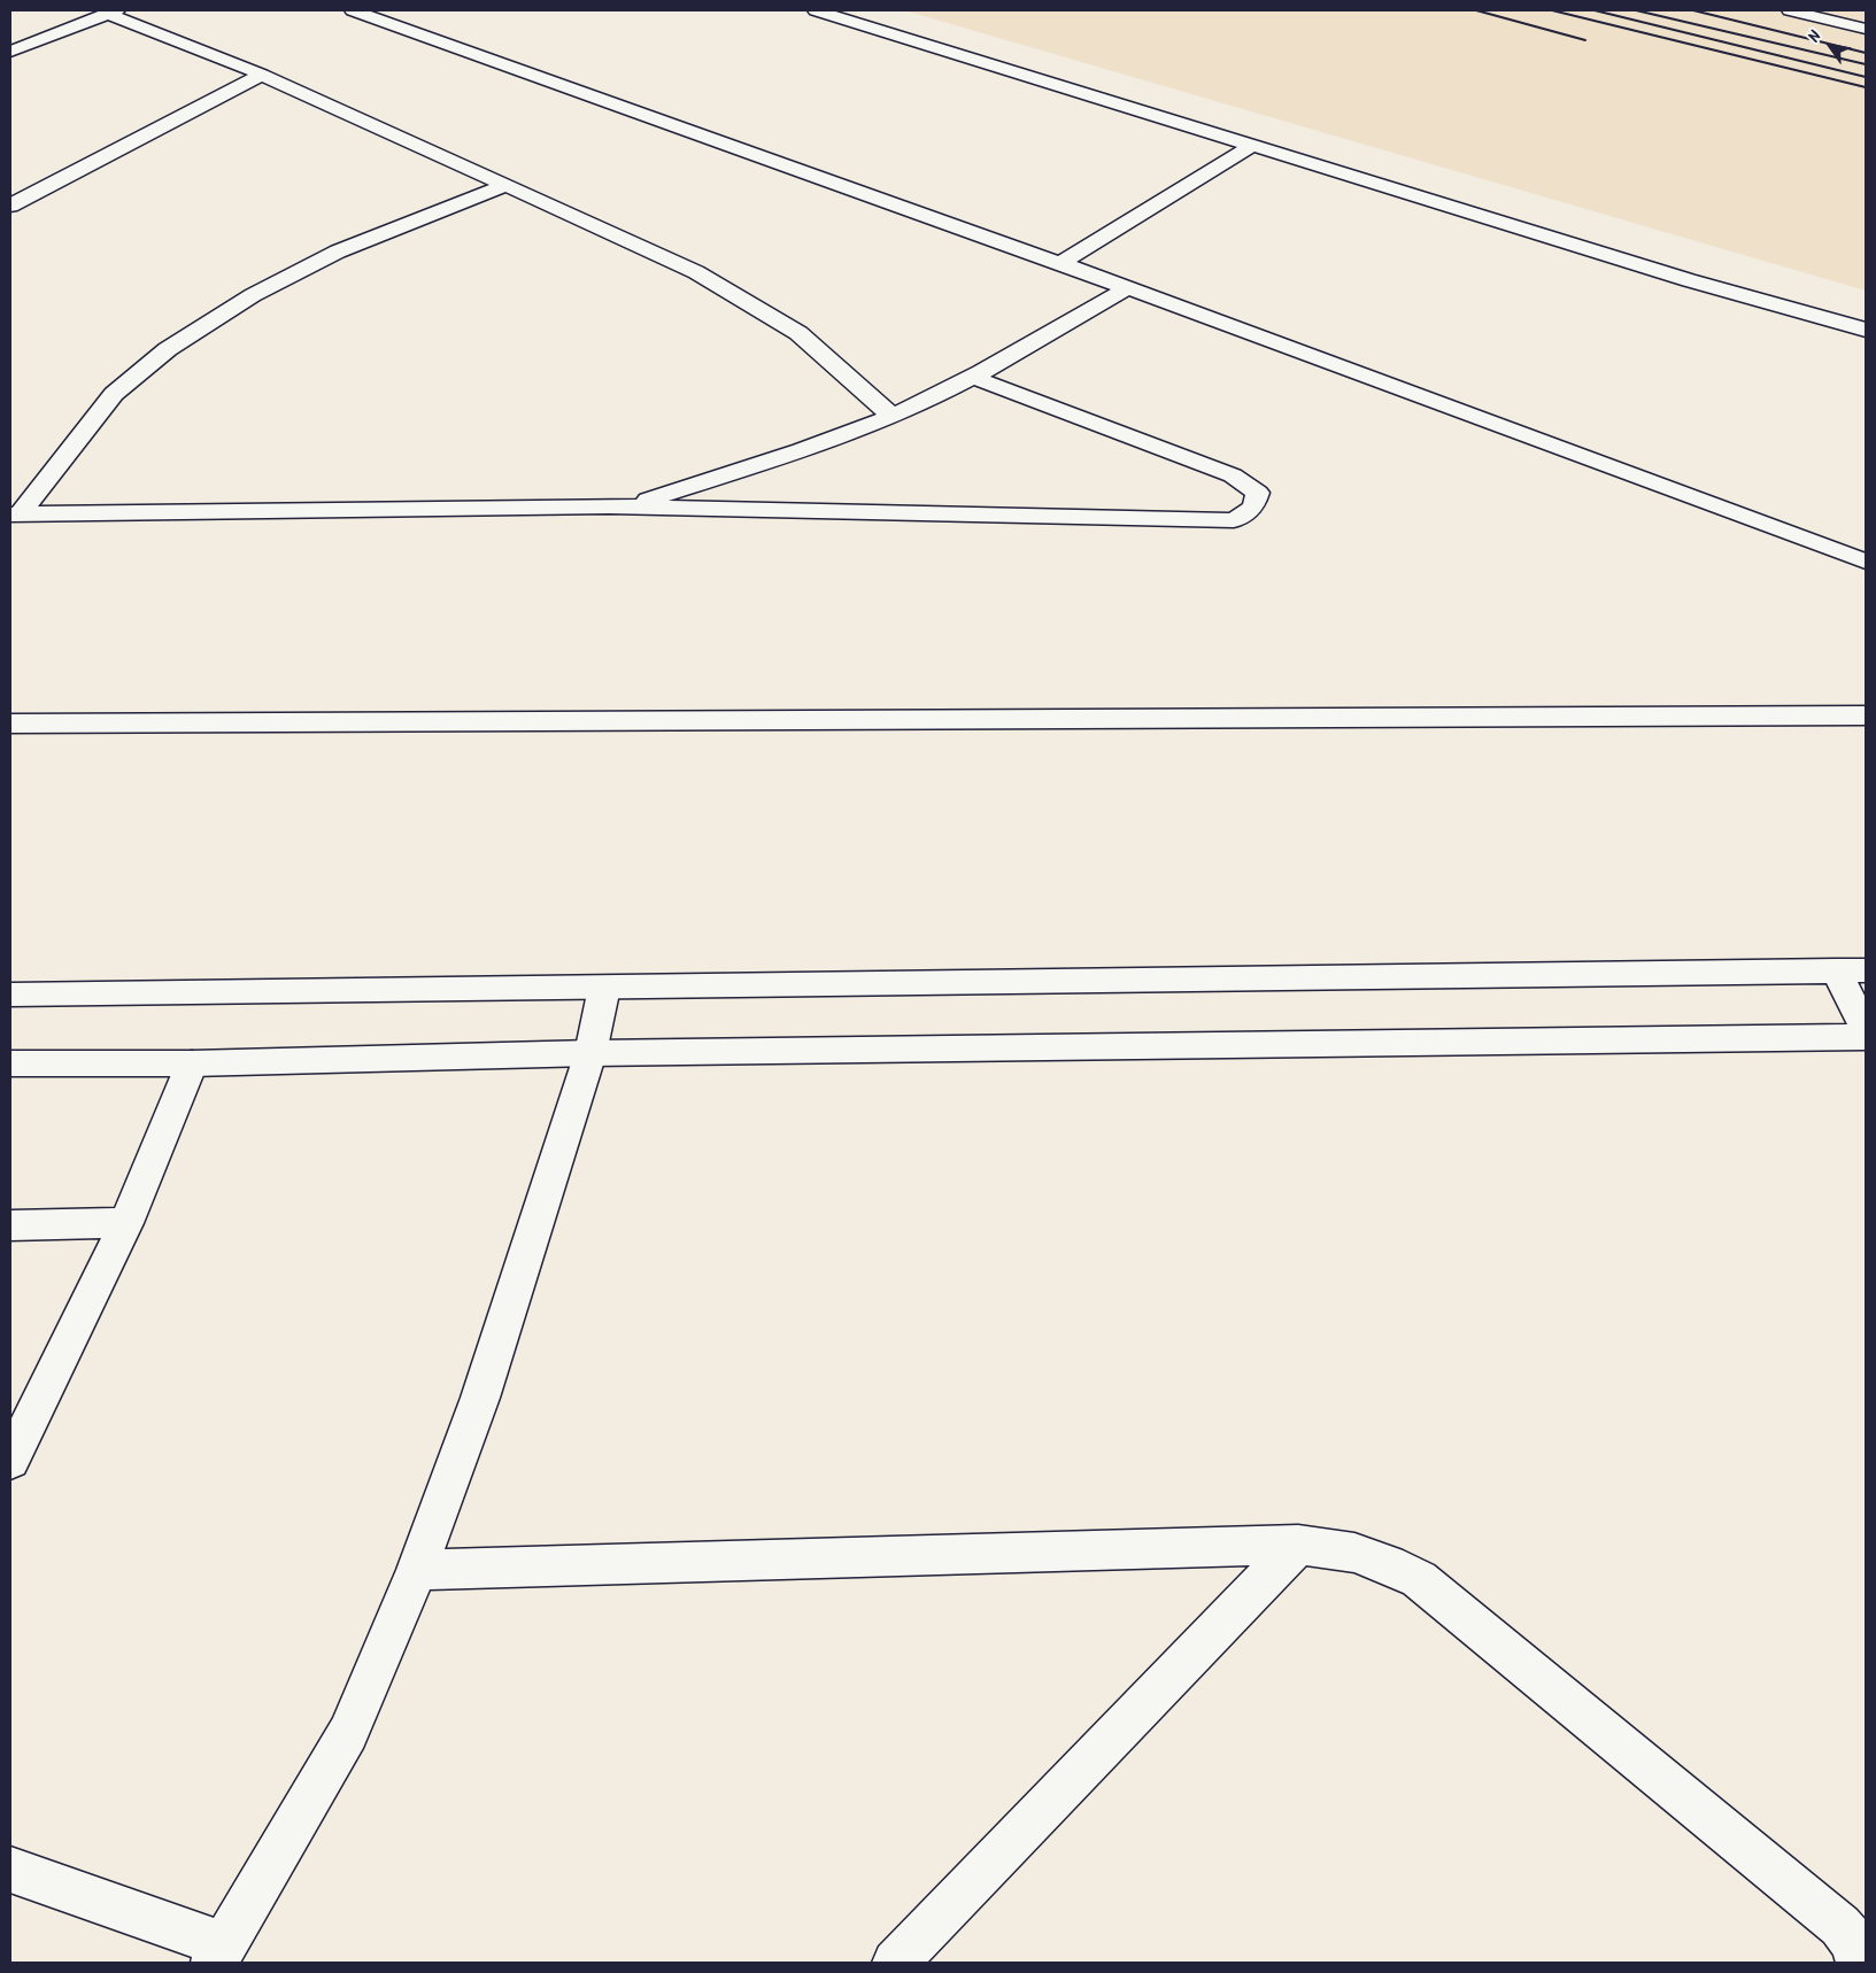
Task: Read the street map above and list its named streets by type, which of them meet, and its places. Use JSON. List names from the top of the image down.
{
  "north": "top left"
}
